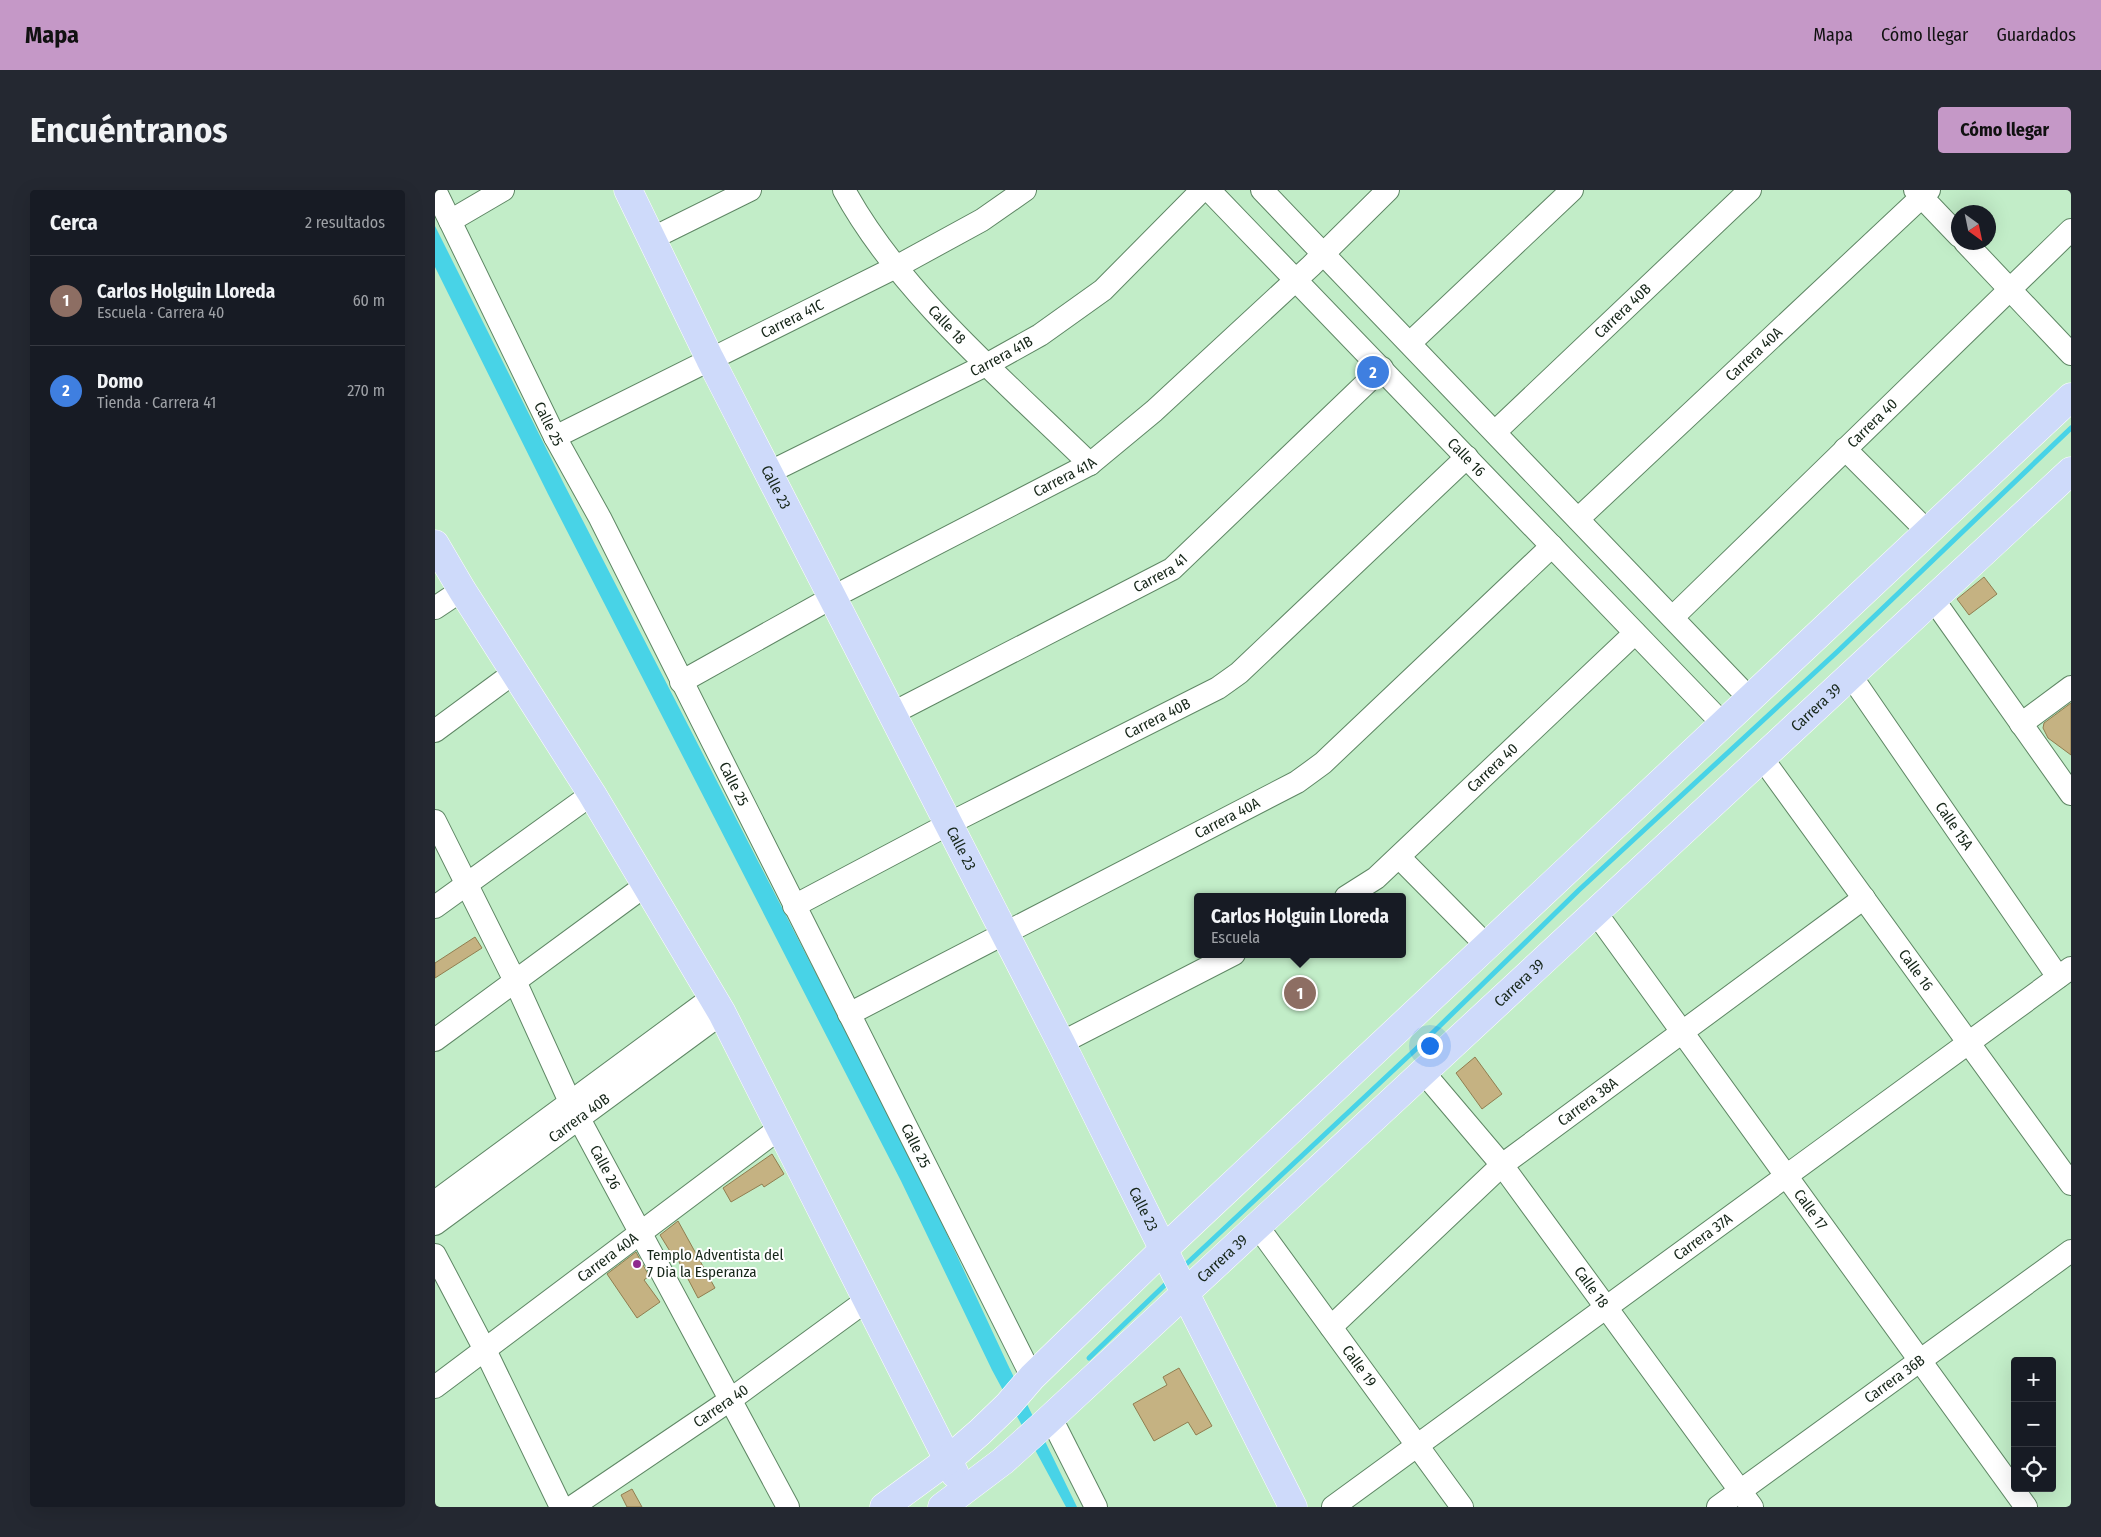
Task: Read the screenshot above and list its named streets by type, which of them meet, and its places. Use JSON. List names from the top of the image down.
{
  "streets": {
    "main road": ["Calle 23", "Carrera 39"],
    "street": [
      "Carrera 40B",
      "Carrera 41C",
      "Calle 18",
      "Carrera 40A",
      "Carrera 41B",
      "Carrera 40",
      "Calle 25",
      "Calle 16",
      "Carrera 41A",
      "Carrera 41",
      "Calle 15A",
      "Carrera 38A",
      "Calle 26",
      "Calle 17",
      "Carrera 37A",
      "Calle 19",
      "Carrera 36B"
    ]
  },
  "crossings": [
    ["Carrera 40B", "Calle 25"],
    ["Carrera 40B", "Calle 16"],
    ["Carrera 40B", "Calle 23"],
    ["Carrera 40B", "Calle 26"],
    ["Carrera 41C", "Calle 18"],
    ["Carrera 41C", "Calle 25"],
    ["Carrera 41C", "Calle 23"],
    ["Calle 18", "Carrera 41B"],
    ["Calle 18", "Carrera 41A"],
    ["Calle 18", "Carrera 39"],
    ["Calle 18", "Carrera 38A"],
    ["Calle 18", "Carrera 37A"],
    ["Calle 18", "Carrera 36B"],
    ["Carrera 40A", "Calle 25"],
    ["Carrera 40A", "Calle 16"],
    ["Carrera 40A", "Calle 23"],
    ["Carrera 40A", "Calle 26"],
    ["Carrera 41B", "Calle 23"],
    ["Carrera 40", "Calle 16"],
    ["Carrera 40", "Calle 26"],
    ["Calle 25", "Carrera 41A"],
    ["Calle 25", "Carrera 39"],
    ["Calle 16", "Carrera 41A"],
    ["Calle 16", "Carrera 41"],
    ["Calle 16", "Carrera 39"],
    ["Calle 16", "Carrera 38A"],
    ["Calle 16", "Carrera 37A"],
    ["Carrera 41A", "Calle 23"],
    ["Calle 23", "Carrera 41"],
    ["Calle 23", "Carrera 39"],
    ["Carrera 39", "Calle 15A"],
    ["Carrera 39", "Calle 17"],
    ["Carrera 39", "Calle 19"],
    ["Calle 15A", "Carrera 37A"],
    ["Carrera 38A", "Calle 17"],
    ["Carrera 38A", "Calle 19"],
    ["Calle 17", "Carrera 37A"],
    ["Calle 17", "Carrera 36B"],
    ["Carrera 37A", "Calle 19"]
  ],
  "places": ["Templo Adventista del 7 Dia la Esperanza"],
  "north": "bottom right",
  "page": {
    "header": "Mapa",
    "nav": ["Mapa", "Cómo llegar", "Guardados"],
    "buttons": "Cómo llegar",
    "title": "Encuéntranos",
    "heading": ["Cerca", "2 resultados"],
    "list": [
      {
        "mark": "1",
        "name": "Carlos Holguin Lloreda",
        "note": "Escuela · Carrera 40",
        "value": "60 m"
      },
      {
        "mark": "2",
        "name": "Domo",
        "note": "Tienda · Carrera 41",
        "value": "270 m"
      }
    ],
    "pins": ["2", "1"],
    "popup": ["Carlos Holguin Lloreda", "Escuela"],
    "map_buttons": ["+", "−"]
  }
}
